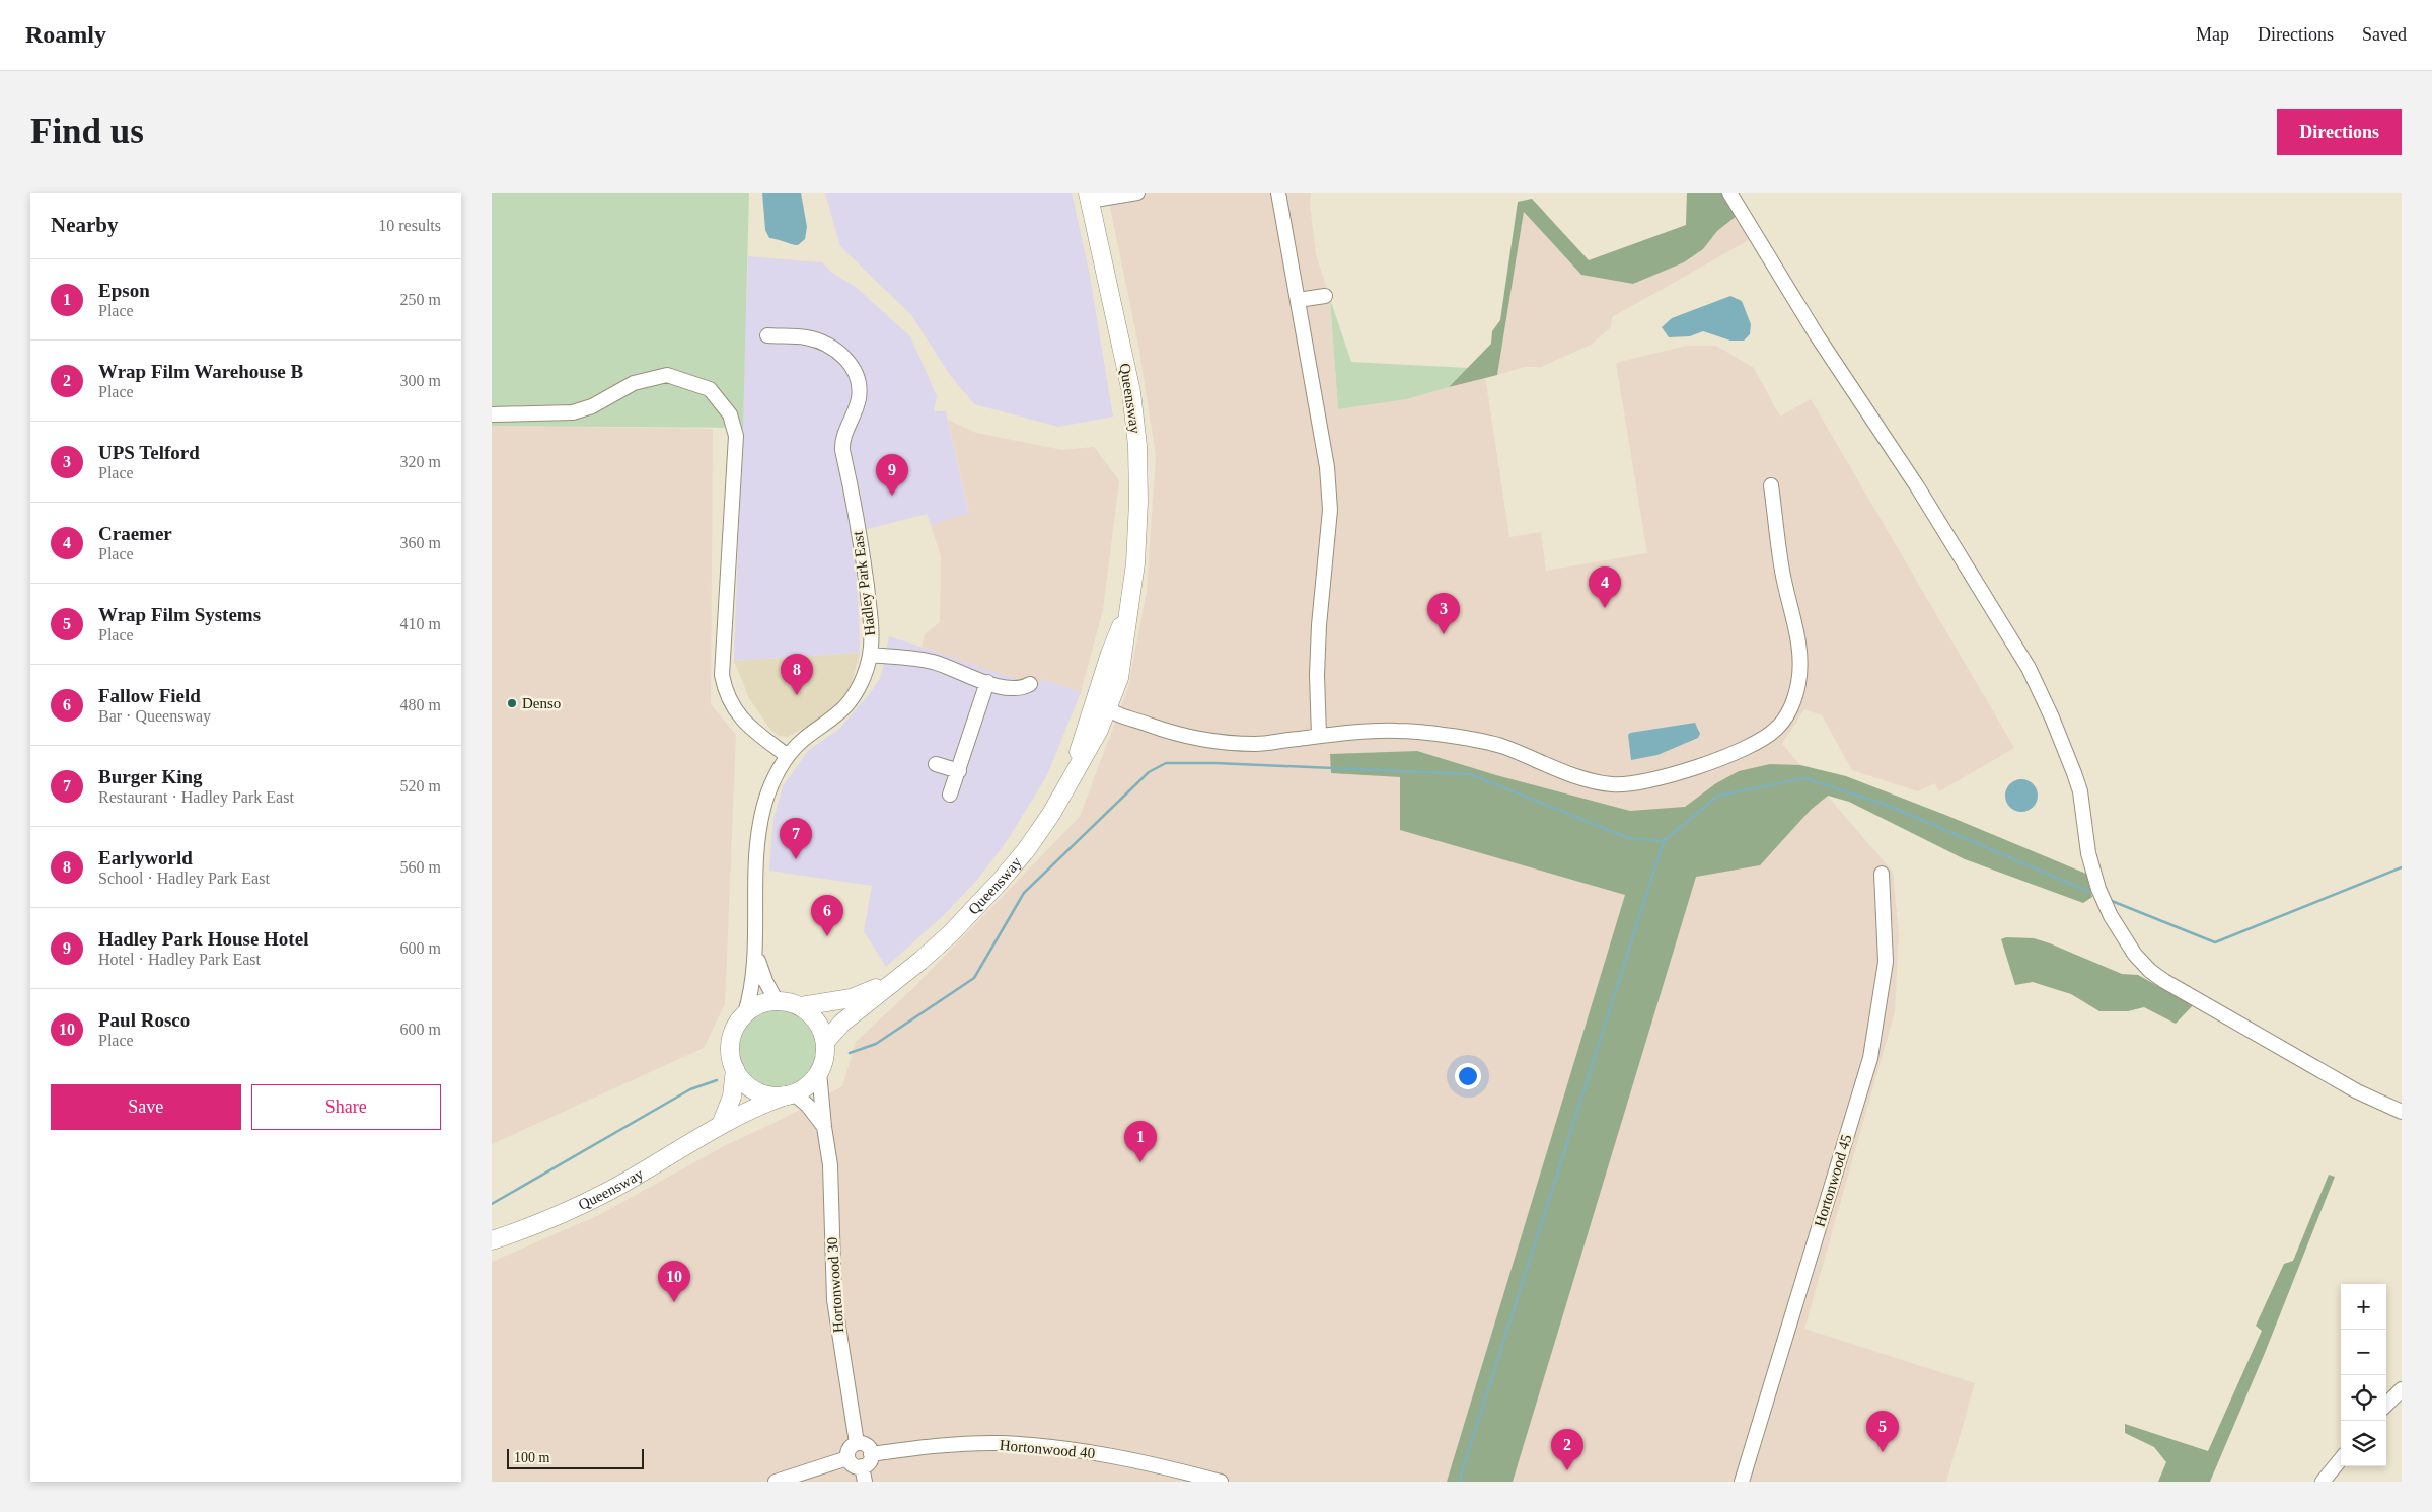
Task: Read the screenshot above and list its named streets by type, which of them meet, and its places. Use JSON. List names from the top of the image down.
{
  "streets": {
    "main road": ["Queensway"],
    "street": [
      "Hadley Park East",
      "Hortonwood 45",
      "Hortonwood 30",
      "Hortonwood 40"
    ]
  },
  "crossings": [
    ["Queensway", "Hadley Park East"],
    ["Queensway", "Hortonwood 30"],
    ["Hadley Park East", "Hortonwood 30"],
    ["Hortonwood 30", "Hortonwood 40"]
  ],
  "places": ["Denso"],
  "scale_bar": "100 m",
  "page": {
    "header": "Roamly",
    "nav": ["Map", "Directions", "Saved"],
    "buttons": [
      "Directions",
      ["Save", "Share"]
    ],
    "title": "Find us",
    "heading": ["Nearby", "10 results"],
    "list": [
      {
        "mark": "1",
        "name": "Epson",
        "note": "Place",
        "value": "250 m"
      },
      {
        "mark": "2",
        "name": "Wrap Film Warehouse B",
        "note": "Place",
        "value": "300 m"
      },
      {
        "mark": "3",
        "name": "UPS Telford",
        "note": "Place",
        "value": "320 m"
      },
      {
        "mark": "4",
        "name": "Craemer",
        "note": "Place",
        "value": "360 m"
      },
      {
        "mark": "5",
        "name": "Wrap Film Systems",
        "note": "Place",
        "value": "410 m"
      },
      {
        "mark": "6",
        "name": "Fallow Field",
        "note": "Bar · Queensway",
        "value": "480 m"
      },
      {
        "mark": "7",
        "name": "Burger King",
        "note": "Restaurant · Hadley Park East",
        "value": "520 m"
      },
      {
        "mark": "8",
        "name": "Earlyworld",
        "note": "School · Hadley Park East",
        "value": "560 m"
      },
      {
        "mark": "9",
        "name": "Hadley Park House Hotel",
        "note": "Hotel · Hadley Park East",
        "value": "600 m"
      },
      {
        "mark": "10",
        "name": "Paul Rosco",
        "note": "Place",
        "value": "600 m"
      }
    ],
    "pins": [
      "9",
      "4",
      "3",
      "8",
      "7",
      "6",
      "1",
      "10",
      "5",
      "2"
    ],
    "map_buttons": ["+", "−"],
    "scale": "100 m"
  }
}
